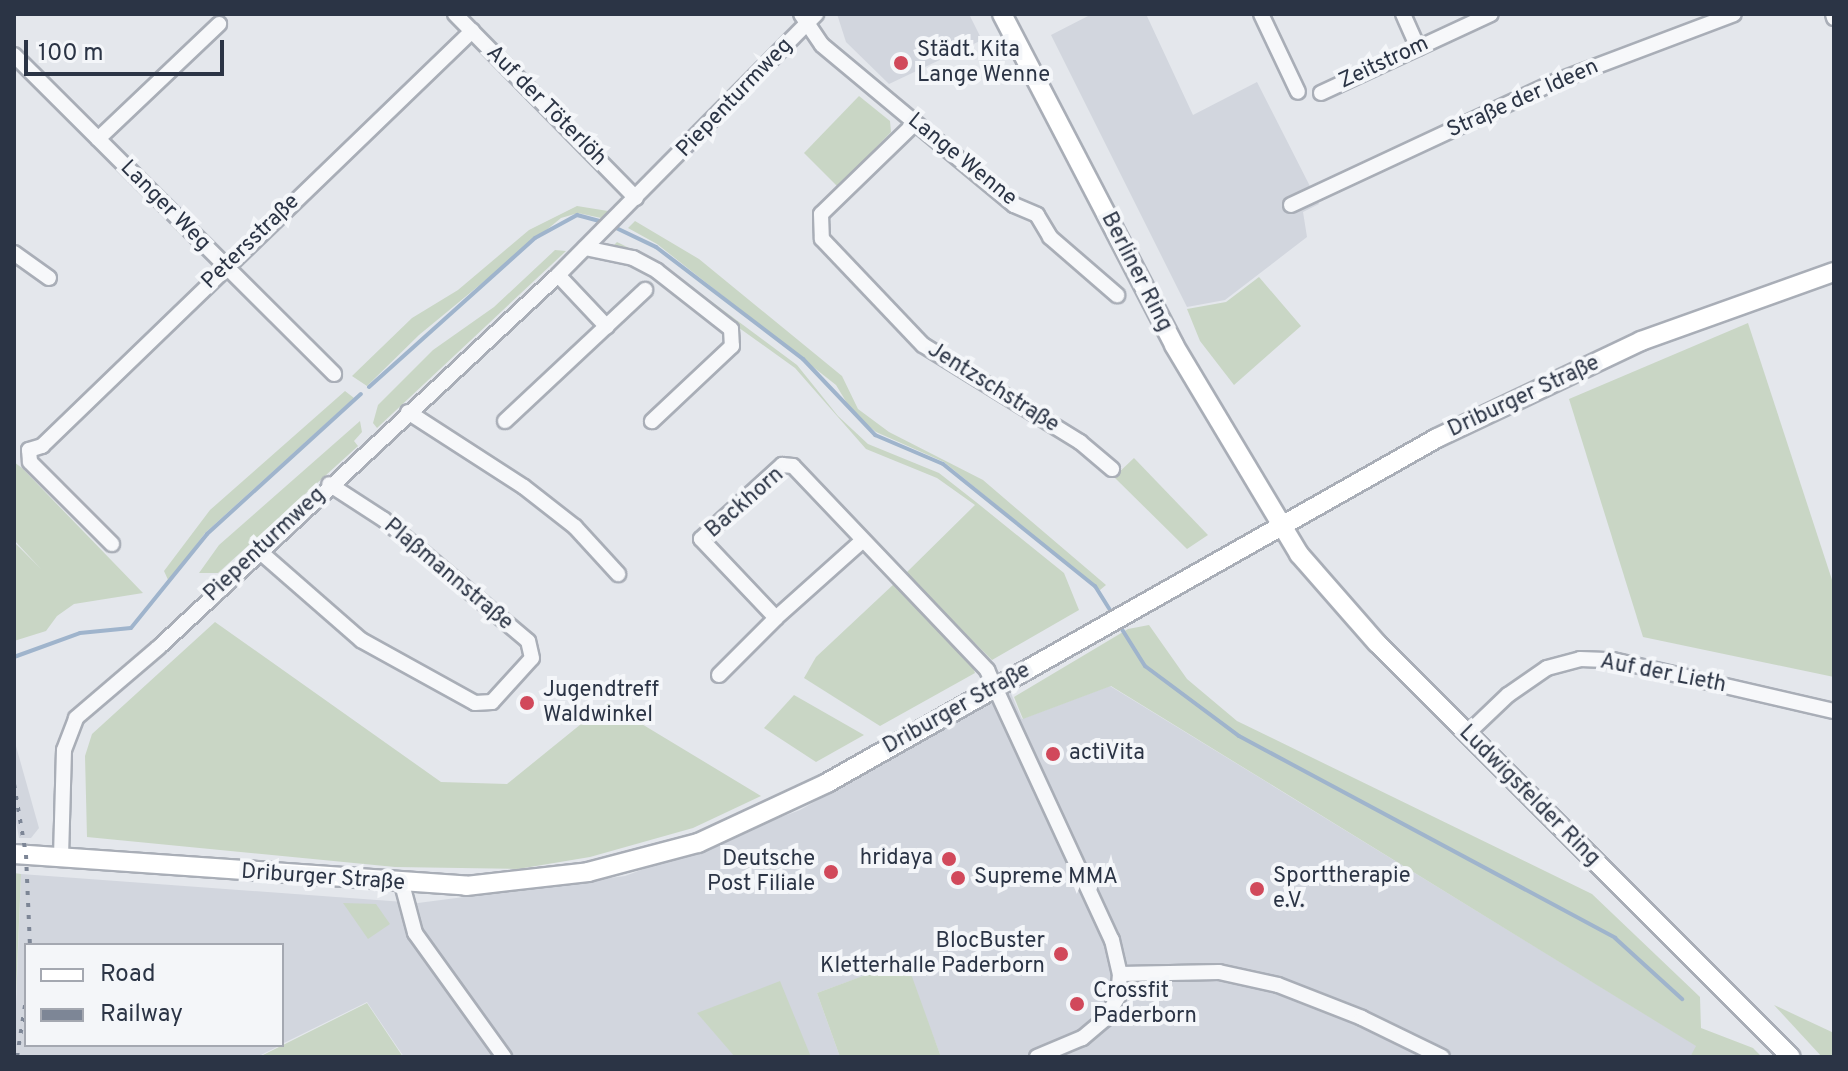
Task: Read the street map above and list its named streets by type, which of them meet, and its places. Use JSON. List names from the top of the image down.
{
  "streets": {
    "main road": ["Berliner Ring", "Driburger Straße", "Ludwigsfelder Ring"],
    "street": [
      "Zeitstrom",
      "Piepenturmweg",
      "Straße der Ideen",
      "Auf der Töterlöh",
      "Lange Wenne",
      "Langer Weg",
      "Petersstraße",
      "Jentzschstraße",
      "Backhorn",
      "Plaßmannstraße",
      "Auf der Lieth"
    ]
  },
  "crossings": [
    ["Piepenturmweg", "Auf der Töterlöh"],
    ["Piepenturmweg", "Lange Wenne"],
    ["Piepenturmweg", "Driburger Straße"],
    ["Piepenturmweg", "Plaßmannstraße"],
    ["Auf der Töterlöh", "Petersstraße"],
    ["Lange Wenne", "Jentzschstraße"],
    ["Langer Weg", "Petersstraße"],
    ["Berliner Ring", "Driburger Straße"],
    ["Berliner Ring", "Ludwigsfelder Ring"],
    ["Driburger Straße", "Backhorn"],
    ["Driburger Straße", "Ludwigsfelder Ring"],
    ["Auf der Lieth", "Ludwigsfelder Ring"]
  ],
  "places": [
    "Städt. Kita Lange Wenne",
    "Jugendtreff Waldwinkel",
    "actiVita",
    "hridaya",
    "Deutsche Post Filiale",
    "Supreme MMA",
    "Sporttherapie e.V.",
    "BlocBuster Kletterhalle Paderborn",
    "Crossfit Paderborn"
  ],
  "legend": ["Road", "Railway"],
  "scale_bar": "100 m"
}
